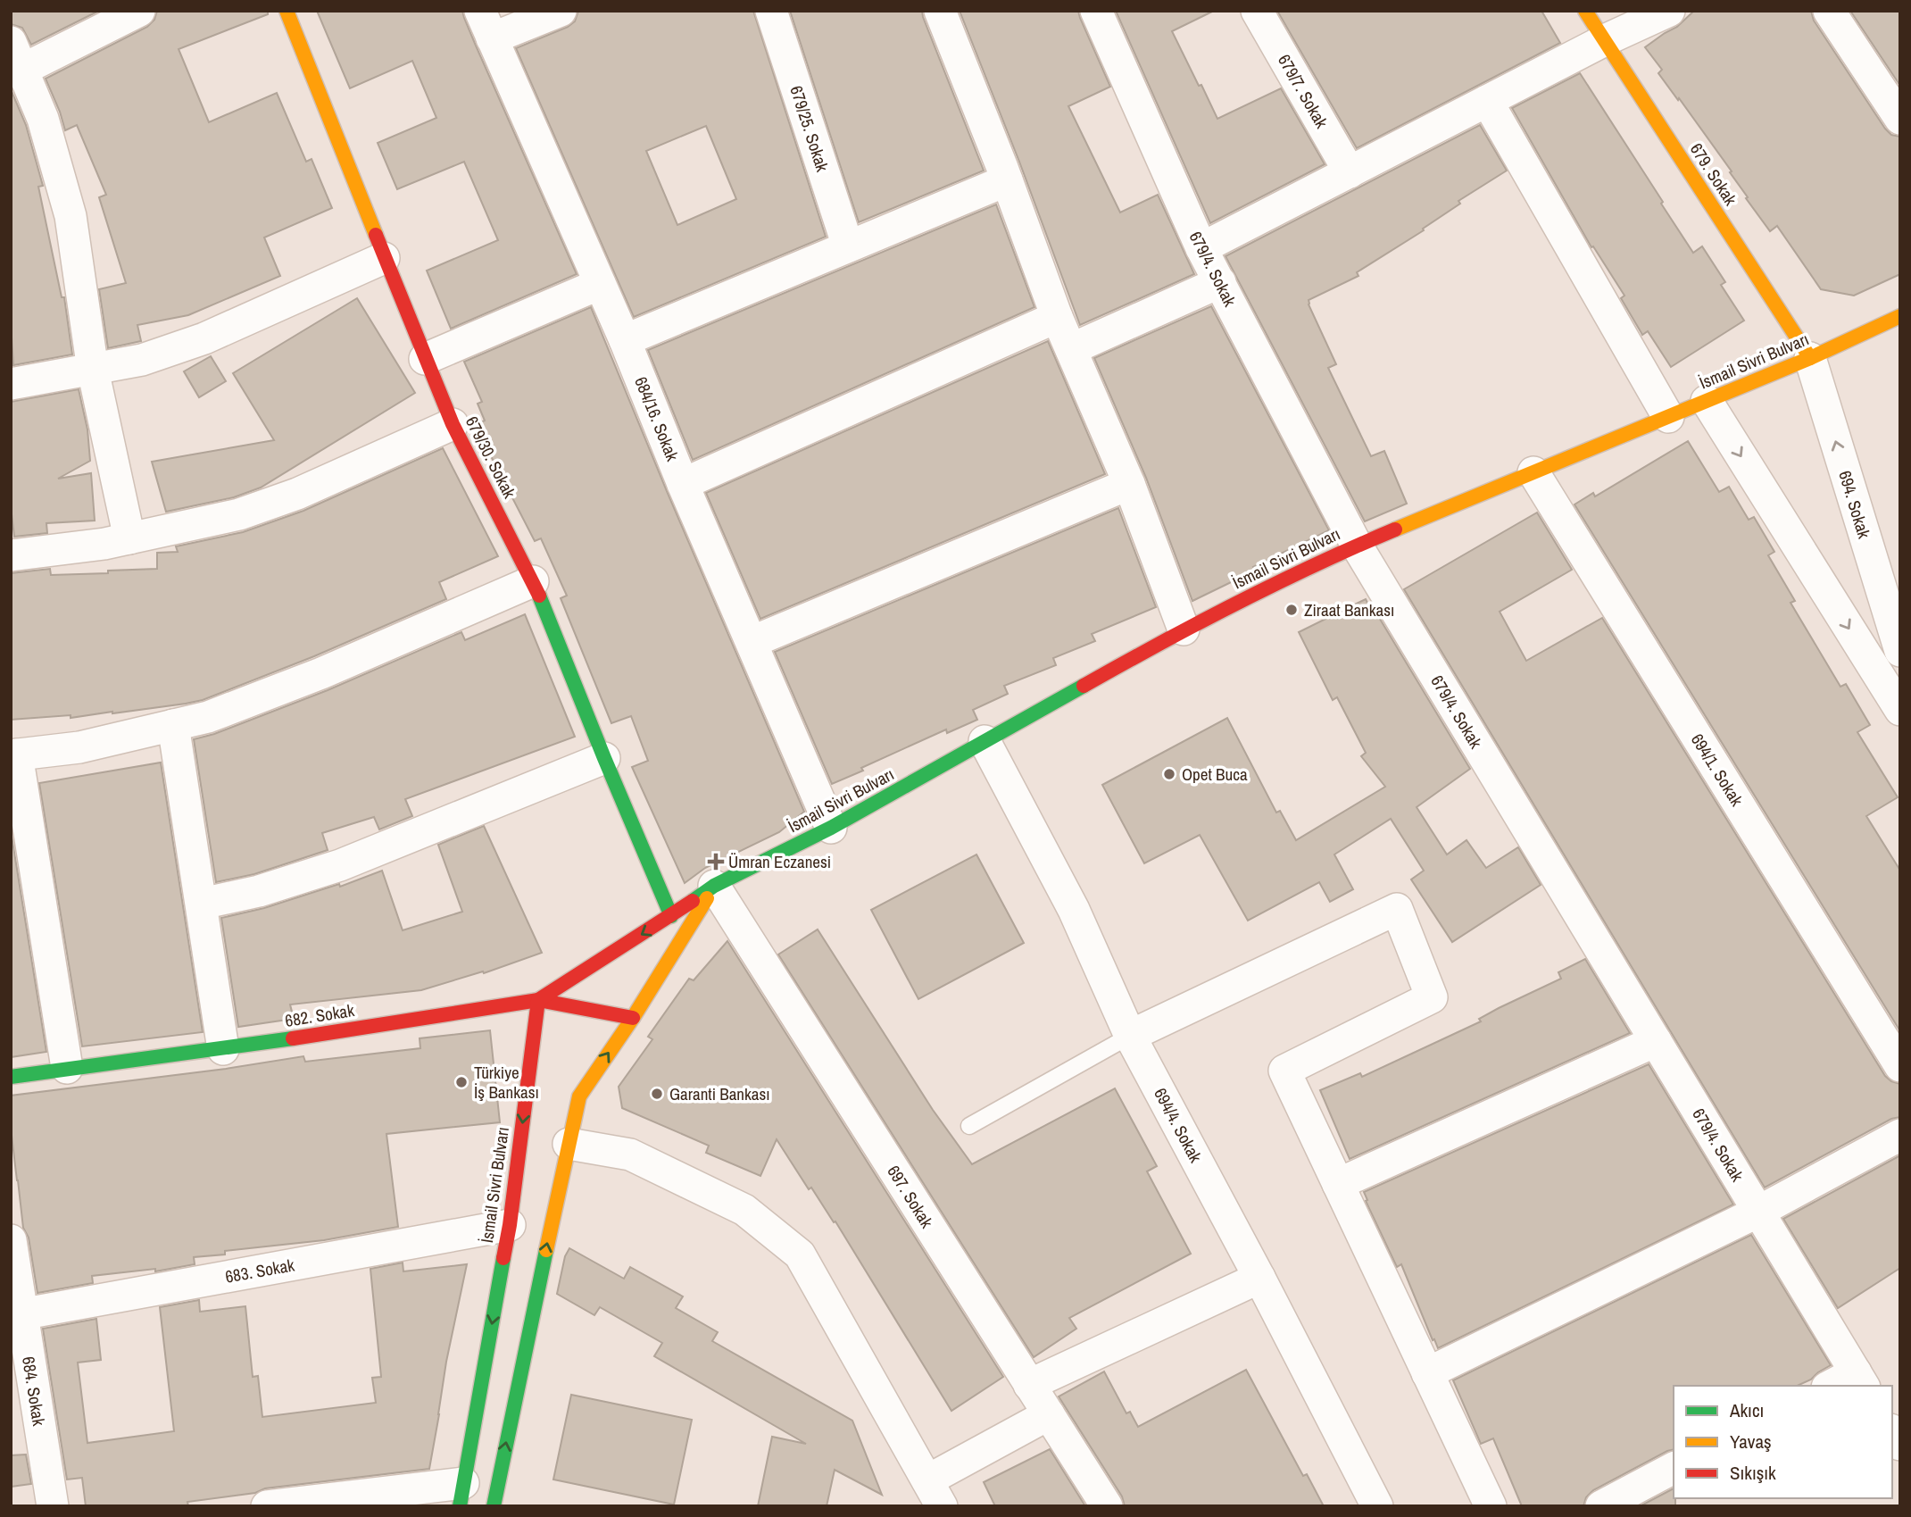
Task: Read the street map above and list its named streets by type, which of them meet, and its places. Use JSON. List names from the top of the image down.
{
  "streets": {
    "main road": [
      "679. Sokak",
      "İsmail Sivri Bulvarı",
      "679/30. Sokak",
      "682. Sokak"
    ],
    "street": [
      "679/7. Sokak",
      "679/25. Sokak",
      "679/4. Sokak",
      "684/16. Sokak",
      "694. Sokak",
      "694/1. Sokak",
      "694/4. Sokak",
      "697. Sokak",
      "683. Sokak",
      "684. Sokak"
    ]
  },
  "crossings": [
    ["679. Sokak", "İsmail Sivri Bulvarı"],
    ["679. Sokak", "694. Sokak"],
    ["679/4. Sokak", "İsmail Sivri Bulvarı"],
    ["İsmail Sivri Bulvarı", "684/16. Sokak"],
    ["İsmail Sivri Bulvarı", "679/30. Sokak"],
    ["İsmail Sivri Bulvarı", "694. Sokak"],
    ["İsmail Sivri Bulvarı", "694/1. Sokak"],
    ["İsmail Sivri Bulvarı", "682. Sokak"],
    ["İsmail Sivri Bulvarı", "694/4. Sokak"],
    ["İsmail Sivri Bulvarı", "697. Sokak"],
    ["İsmail Sivri Bulvarı", "683. Sokak"],
    ["683. Sokak", "684. Sokak"]
  ],
  "places": {
    "other": [
      "Ziraat Bankası",
      "Opet Buca",
      "Türkiye İş Bankası",
      "Garanti Bankası"
    ],
    "health": ["Ümran Eczanesi"]
  },
  "legend": ["Akıcı", "Yavaş", "Sıkışık"]
}
